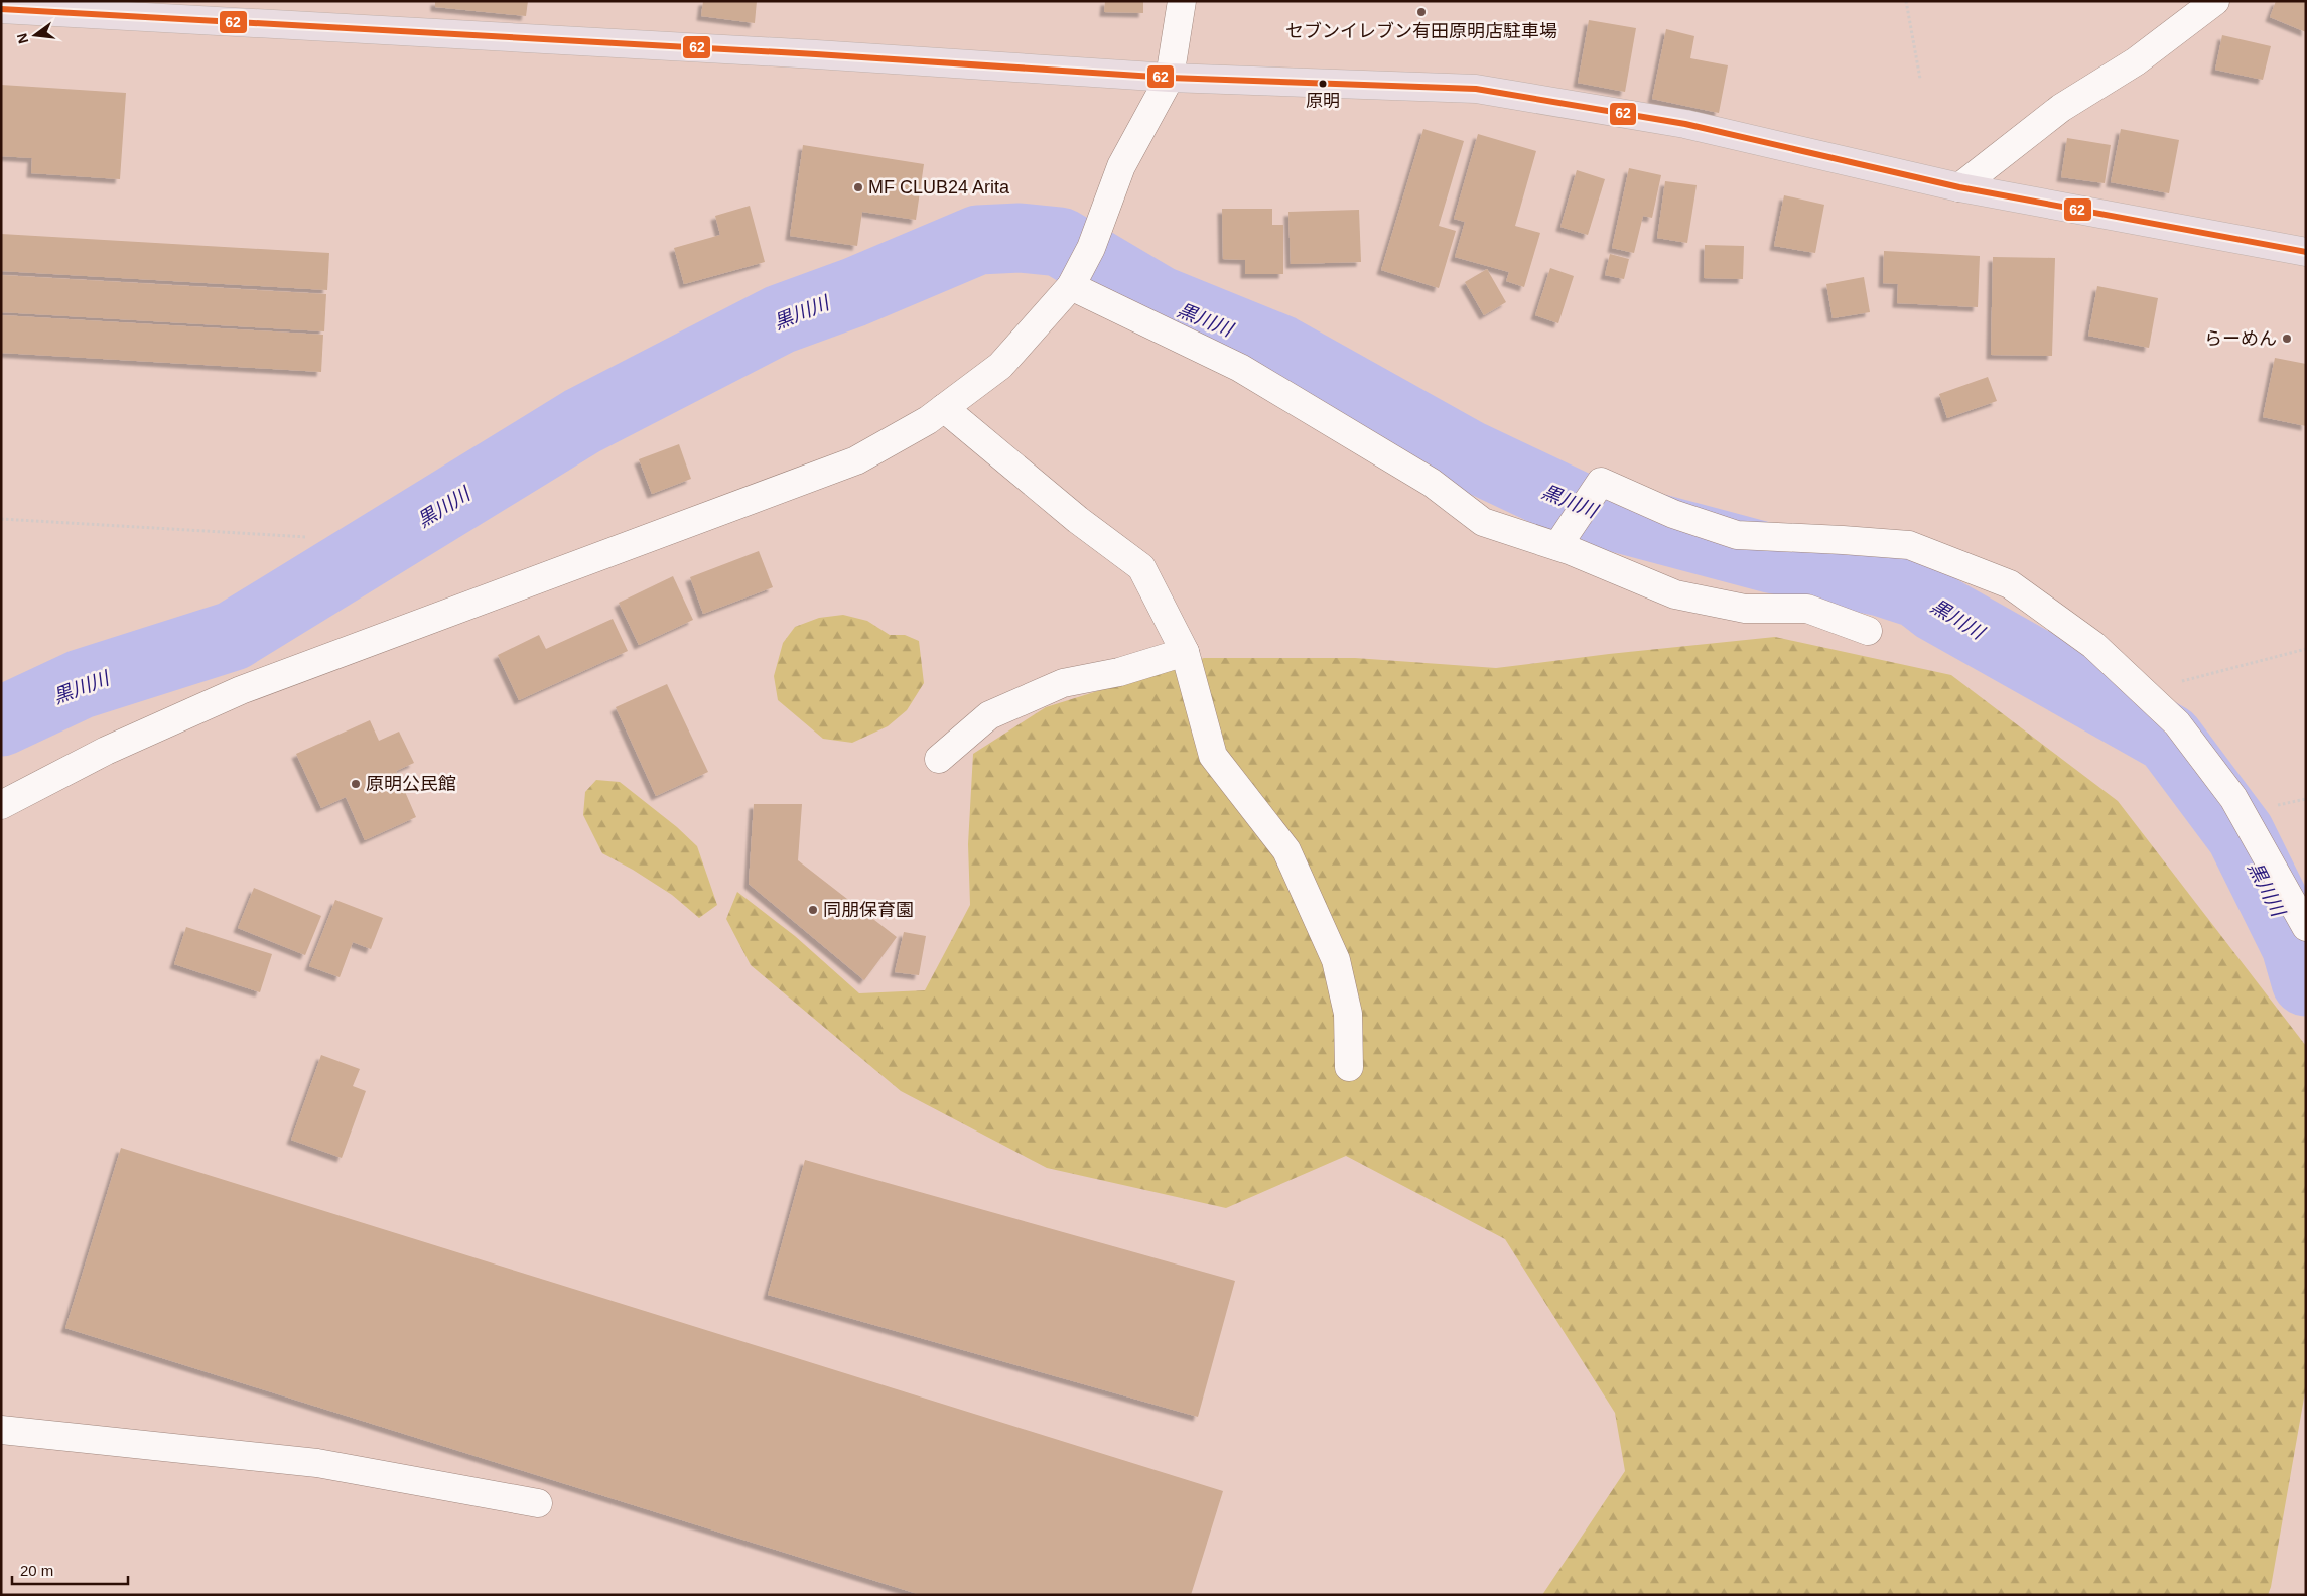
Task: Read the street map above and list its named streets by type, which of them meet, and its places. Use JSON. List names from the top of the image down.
{
  "water": ["黒川川"],
  "places": [
    "セブンイレブン有田原明店駐車場",
    "原明",
    "MF CLUB24 Arita",
    "らーめん",
    "原明公民館",
    "同朋保育園"
  ],
  "lines": ["transit line 62"],
  "scale_bar": "20 m",
  "north": "left"
}
